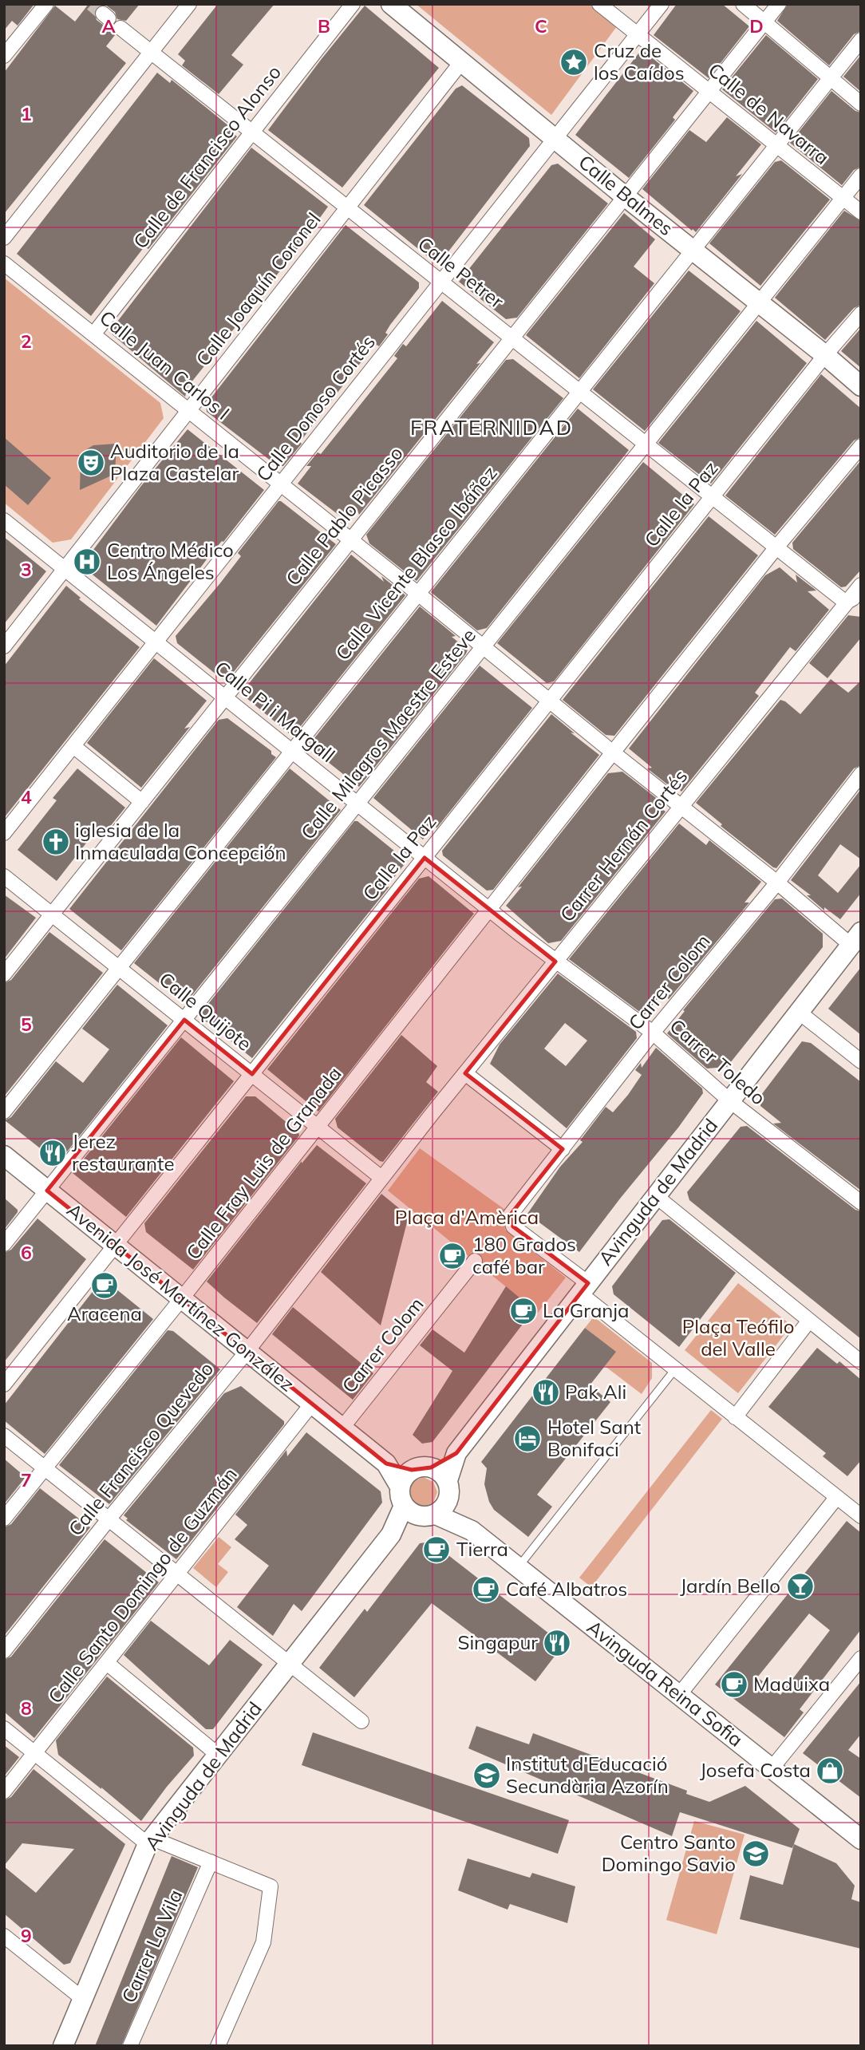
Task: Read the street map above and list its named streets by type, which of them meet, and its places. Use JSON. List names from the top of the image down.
{
  "streets": {
    "street": [
      "Calle de Navarra",
      "Calle de Francisco Alonso",
      "Calle Balmes",
      "Calle Petrer",
      "Calle Joaquín Coronel",
      "Calle Juan Carlos I",
      "Calle Donoso Cortés",
      "Calle la Paz",
      "Calle Pablo Picasso",
      "Calle Vicente Blasco Ibáñez",
      "Calle Pi i Margall",
      "Calle Milagros Maestre Esteve",
      "Carrer Hernán Cortés",
      "Carrer Colom",
      "Calle Quijote",
      "Carrer Toledo",
      "Calle Fray Luis de Granada",
      "Avinguda de Madrid",
      "Avenida José Martínez González",
      "Calle Francisco Quevedo",
      "Calle Santo Domingo de Guzmán",
      "Avinguda Reina Sofia",
      "Carrer La Vila"
    ]
  },
  "crossings": [
    ["Calle de Navarra", "Calle Donoso Cortés"],
    ["Calle de Navarra", "Calle Pablo Picasso"],
    ["Calle de Navarra", "Calle Vicente Blasco Ibáñez"],
    ["Calle de Navarra", "Calle Milagros Maestre Esteve"],
    ["Calle de Francisco Alonso", "Calle Petrer"],
    ["Calle de Francisco Alonso", "Calle Juan Carlos I"],
    ["Calle Balmes", "Calle Joaquín Coronel"],
    ["Calle Balmes", "Calle Donoso Cortés"],
    ["Calle Balmes", "Calle la Paz"],
    ["Calle Balmes", "Calle Pablo Picasso"],
    ["Calle Balmes", "Calle Vicente Blasco Ibáñez"],
    ["Calle Balmes", "Calle Milagros Maestre Esteve"],
    ["Calle Petrer", "Calle Joaquín Coronel"],
    ["Calle Petrer", "Calle Donoso Cortés"],
    ["Calle Petrer", "Calle la Paz"],
    ["Calle Petrer", "Calle Pablo Picasso"],
    ["Calle Petrer", "Calle Vicente Blasco Ibáñez"],
    ["Calle Petrer", "Calle Milagros Maestre Esteve"],
    ["Calle Petrer", "Carrer Hernán Cortés"],
    ["Calle Petrer", "Calle Fray Luis de Granada"],
    ["Calle Joaquín Coronel", "Calle Juan Carlos I"],
    ["Calle Joaquín Coronel", "Calle Pi i Margall"],
    ["Calle Juan Carlos I", "Calle Donoso Cortés"],
    ["Calle Juan Carlos I", "Calle la Paz"],
    ["Calle Juan Carlos I", "Calle Pablo Picasso"],
    ["Calle Juan Carlos I", "Calle Vicente Blasco Ibáñez"],
    ["Calle Juan Carlos I", "Calle Milagros Maestre Esteve"],
    ["Calle Juan Carlos I", "Carrer Hernán Cortés"],
    ["Calle Juan Carlos I", "Carrer Colom"],
    ["Calle Juan Carlos I", "Calle Fray Luis de Granada"],
    ["Calle Juan Carlos I", "Avinguda de Madrid"],
    ["Calle Donoso Cortés", "Calle Pi i Margall"],
    ["Calle la Paz", "Calle Pi i Margall"],
    ["Calle la Paz", "Calle Quijote"],
    ["Calle la Paz", "Avenida José Martínez González"],
    ["Calle Pablo Picasso", "Calle Pi i Margall"],
    ["Calle Pablo Picasso", "Calle Quijote"],
    ["Calle Vicente Blasco Ibáñez", "Calle Pi i Margall"],
    ["Calle Vicente Blasco Ibáñez", "Calle Quijote"],
    ["Calle Pi i Margall", "Calle Milagros Maestre Esteve"],
    ["Calle Pi i Margall", "Carrer Toledo"],
    ["Calle Pi i Margall", "Calle Fray Luis de Granada"],
    ["Calle Milagros Maestre Esteve", "Calle Quijote"],
    ["Calle Milagros Maestre Esteve", "Avenida José Martínez González"],
    ["Carrer Hernán Cortés", "Carrer Toledo"],
    ["Carrer Hernán Cortés", "Calle Francisco Quevedo"],
    ["Carrer Colom", "Carrer Toledo"],
    ["Carrer Colom", "Avinguda de Madrid"],
    ["Carrer Colom", "Avenida José Martínez González"],
    ["Calle Quijote", "Calle Fray Luis de Granada"],
    ["Calle Quijote", "Calle Francisco Quevedo"],
    ["Carrer Toledo", "Avinguda de Madrid"],
    ["Calle Fray Luis de Granada", "Avenida José Martínez González"],
    ["Avinguda de Madrid", "Avinguda Reina Sofia"],
    ["Avenida José Martínez González", "Calle Francisco Quevedo"],
    ["Avenida José Martínez González", "Calle Santo Domingo de Guzmán"]
  ],
  "districts": ["FRATERNIDAD"],
  "parks": ["Plaça d'Amèrica", "Plaça Teófilo del Valle"],
  "places": {
    "place": ["Cruz de los Caídos"],
    "theatre": ["Auditorio de la Plaza Castelar"],
    "hospital": ["Centro Médico Los Ángeles"],
    "church": ["iglesia de la Inmaculada Concepción"],
    "restaurant": ["Jerez restaurante", "Pak Ali", "Singapur"],
    "cafe": [
      "180 Grados café bar",
      "Aracena",
      "La Granja",
      "Tierra",
      "Café Albatros",
      "Maduixa"
    ],
    "hotel": ["Hotel Sant Bonifaci"],
    "bar": ["Jardín Bello"],
    "shop": ["Josefa Costa"],
    "school or university": ["Institut d'Educació Secundària Azorín", "Centro Santo Domingo Savio"]
  },
  "grid": {
    "columns": [
      "A",
      "B",
      "C",
      "D"
    ],
    "rows": [
      "1",
      "2",
      "3",
      "4",
      "5",
      "6",
      "7",
      "8",
      "9"
    ]
  }
}
